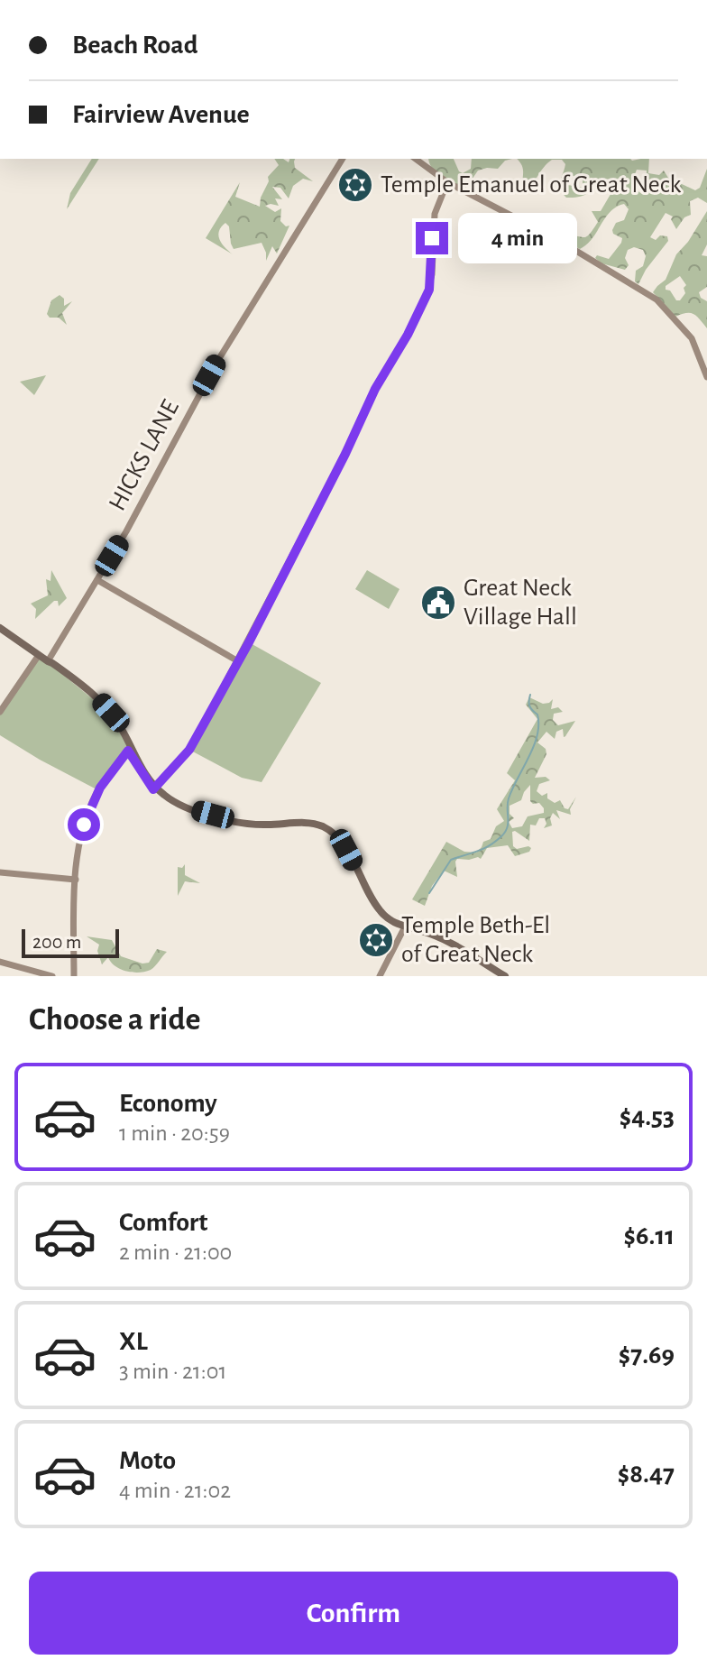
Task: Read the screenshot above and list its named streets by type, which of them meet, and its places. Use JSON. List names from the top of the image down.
{
  "streets": {
    "street": ["HICKS LANE"]
  },
  "places": {
    "synagogue": ["Temple Emanuel of Great Neck", "Temple Beth-El of Great Neck"],
    "public building": ["Great Neck Village Hall"]
  },
  "scale_bar": "200 m",
  "page": {
    "banner": ["Beach Road", "Fairview Avenue"],
    "bubble": "4 min",
    "scale": "200 m",
    "heading": "Choose a ride",
    "list": [
      {
        "name": "Economy",
        "note": "1 min · 20:59",
        "value": "$4.53"
      },
      {
        "name": "Comfort",
        "note": "2 min · 21:00",
        "value": "$6.11"
      },
      {
        "name": "XL",
        "note": "3 min · 21:01",
        "value": "$7.69"
      },
      {
        "name": "Moto",
        "note": "4 min · 21:02",
        "value": "$8.47"
      }
    ],
    "buttons": "Confirm"
  }
}
